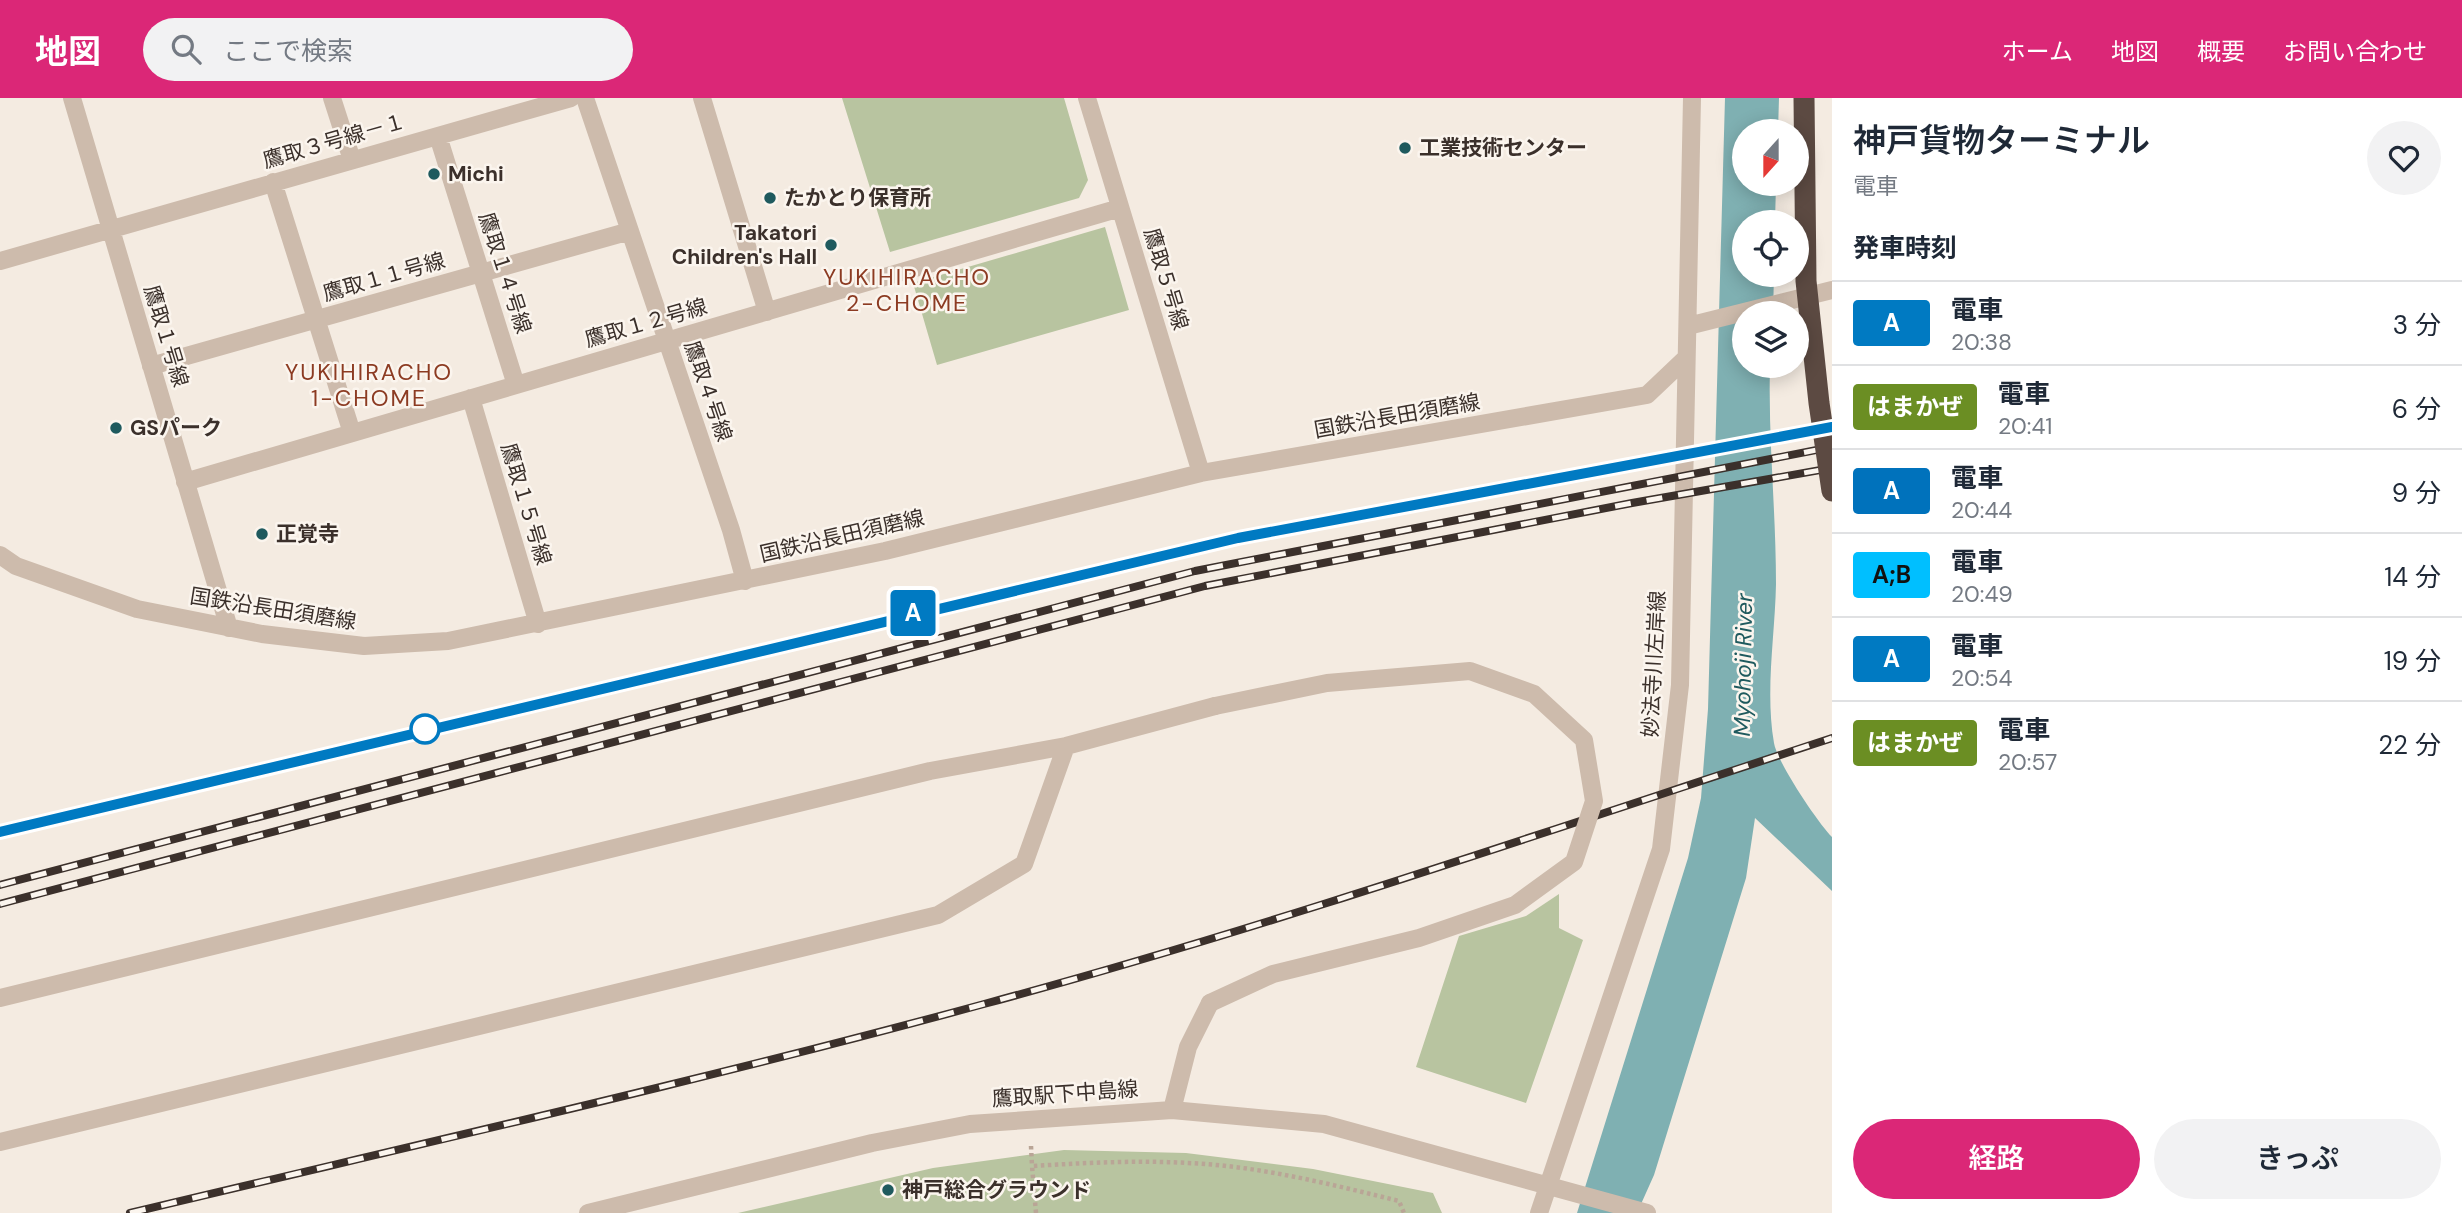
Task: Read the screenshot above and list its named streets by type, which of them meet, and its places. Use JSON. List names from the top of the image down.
{
  "streets": {
    "street": [
      "鷹取３号線－１",
      "鷹取１４号線",
      "鷹取１１号線",
      "鷹取５号線",
      "鷹取１２号線",
      "鷹取１号線",
      "鷹取４号線",
      "国鉄沿長田須磨線",
      "鷹取１５号線",
      "妙法寺川左岸線",
      "鷹取駅下中島線"
    ]
  },
  "crossings": [
    ["鷹取３号線－１", "鷹取１４号線"],
    ["鷹取３号線－１", "鷹取１号線"],
    ["鷹取１４号線", "鷹取１１号線"],
    ["鷹取１４号線", "鷹取１２号線"],
    ["鷹取１１号線", "鷹取１号線"],
    ["鷹取１１号線", "鷹取４号線"],
    ["鷹取５号線", "鷹取１２号線"],
    ["鷹取５号線", "国鉄沿長田須磨線"],
    ["鷹取１２号線", "鷹取１号線"],
    ["鷹取１２号線", "鷹取４号線"],
    ["鷹取１２号線", "鷹取１５号線"],
    ["鷹取１号線", "国鉄沿長田須磨線"],
    ["鷹取４号線", "国鉄沿長田須磨線"],
    ["国鉄沿長田須磨線", "鷹取１５号線"],
    ["国鉄沿長田須磨線", "妙法寺川左岸線"],
    ["妙法寺川左岸線", "鷹取駅下中島線"]
  ],
  "districts": ["YUKIHIRACHO 2-CHOME", "YUKIHIRACHO 1-CHOME"],
  "water": ["Myohoji River"],
  "places": [
    "工業技術センター",
    "Michi",
    "たかとり保育所",
    "Takatori Children's Hall",
    "GSパーク",
    "正覚寺",
    "神戸総合グラウンド"
  ],
  "north": "bottom",
  "page": {
    "header": "地図",
    "search": "ここで検索",
    "nav": [
      "ホーム",
      "地図",
      "概要",
      "お問い合わせ"
    ],
    "on_map": "A",
    "heading": [
      ["神戸貨物ターミナル", "電車"],
      "発車時刻"
    ],
    "list": [
      {
        "mark": "A",
        "name": "電車",
        "note": "20:38",
        "value": "3 分"
      },
      {
        "mark": "はまかぜ",
        "name": "電車",
        "note": "20:41",
        "value": "6 分"
      },
      {
        "mark": "A",
        "name": "電車",
        "note": "20:44",
        "value": "9 分"
      },
      {
        "mark": "A;B",
        "name": "電車",
        "note": "20:49",
        "value": "14 分"
      },
      {
        "mark": "A",
        "name": "電車",
        "note": "20:54",
        "value": "19 分"
      },
      {
        "mark": "はまかぜ",
        "name": "電車",
        "note": "20:57",
        "value": "22 分"
      }
    ],
    "buttons": ["経路", "きっぷ"]
  }
}
